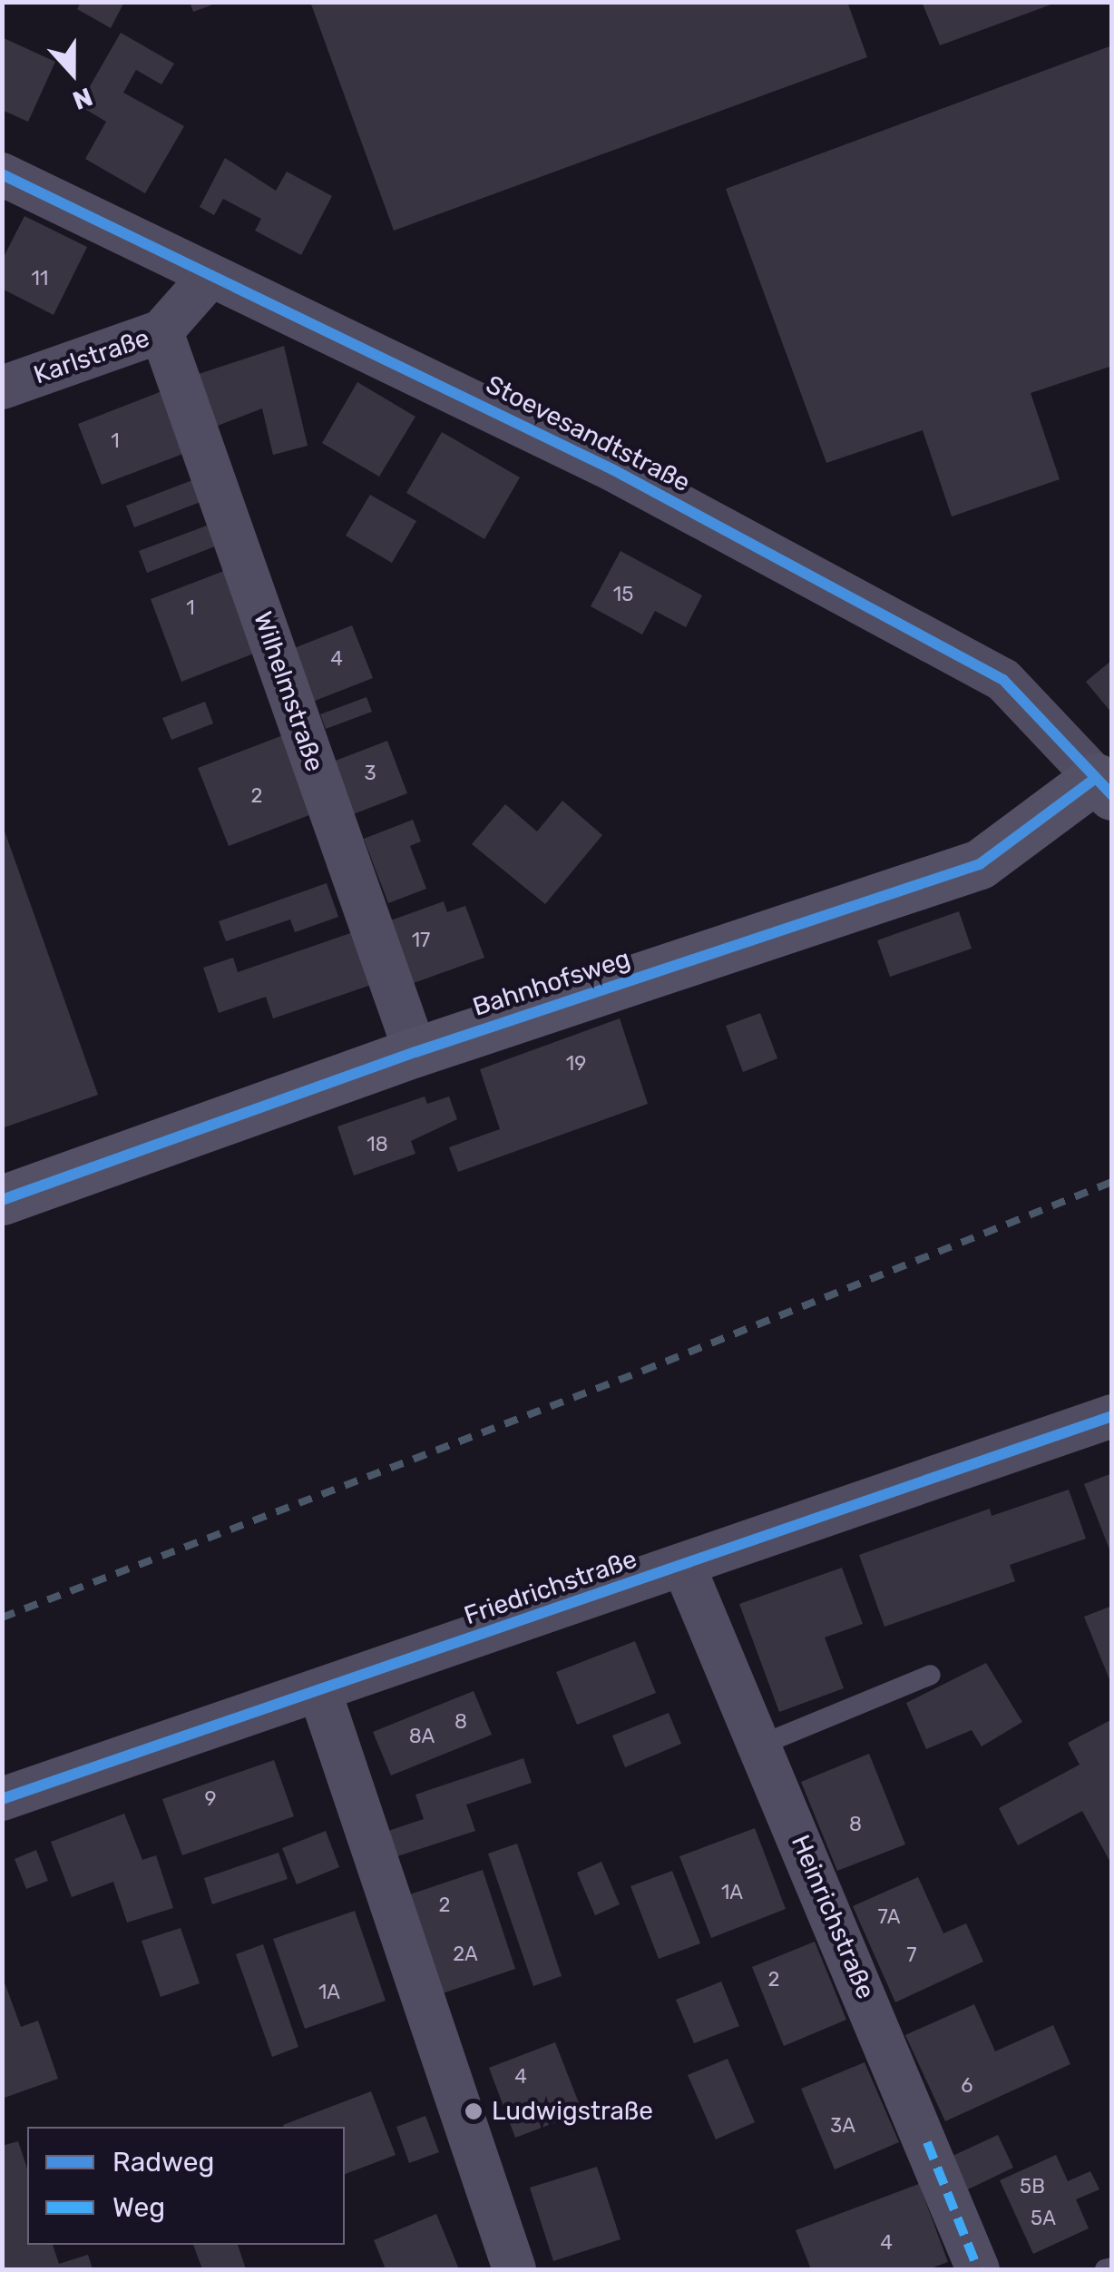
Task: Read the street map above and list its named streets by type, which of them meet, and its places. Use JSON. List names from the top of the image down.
{
  "streets": {
    "street": [
      "Karlstraße",
      "Stoevesandtstraße",
      "Wilhelmstraße",
      "Bahnhofsweg",
      "Friedrichstraße",
      "Heinrichstraße"
    ]
  },
  "crossings": [
    ["Karlstraße", "Stoevesandtstraße"],
    ["Karlstraße", "Wilhelmstraße"],
    ["Stoevesandtstraße", "Bahnhofsweg"],
    ["Wilhelmstraße", "Bahnhofsweg"],
    ["Friedrichstraße", "Heinrichstraße"]
  ],
  "places": ["Ludwigstraße"],
  "house_numbers": [
    "11",
    "1",
    "15",
    "1",
    "4",
    "3",
    "2",
    "17",
    "19",
    "18",
    "8",
    "8A",
    "9",
    "8",
    "1A",
    "2",
    "7A",
    "2A",
    "7",
    "2",
    "1A",
    "4",
    "6",
    "3A",
    "5B",
    "5A",
    "4"
  ],
  "legend": ["Radweg", "Weg"],
  "north": "bottom"
}
